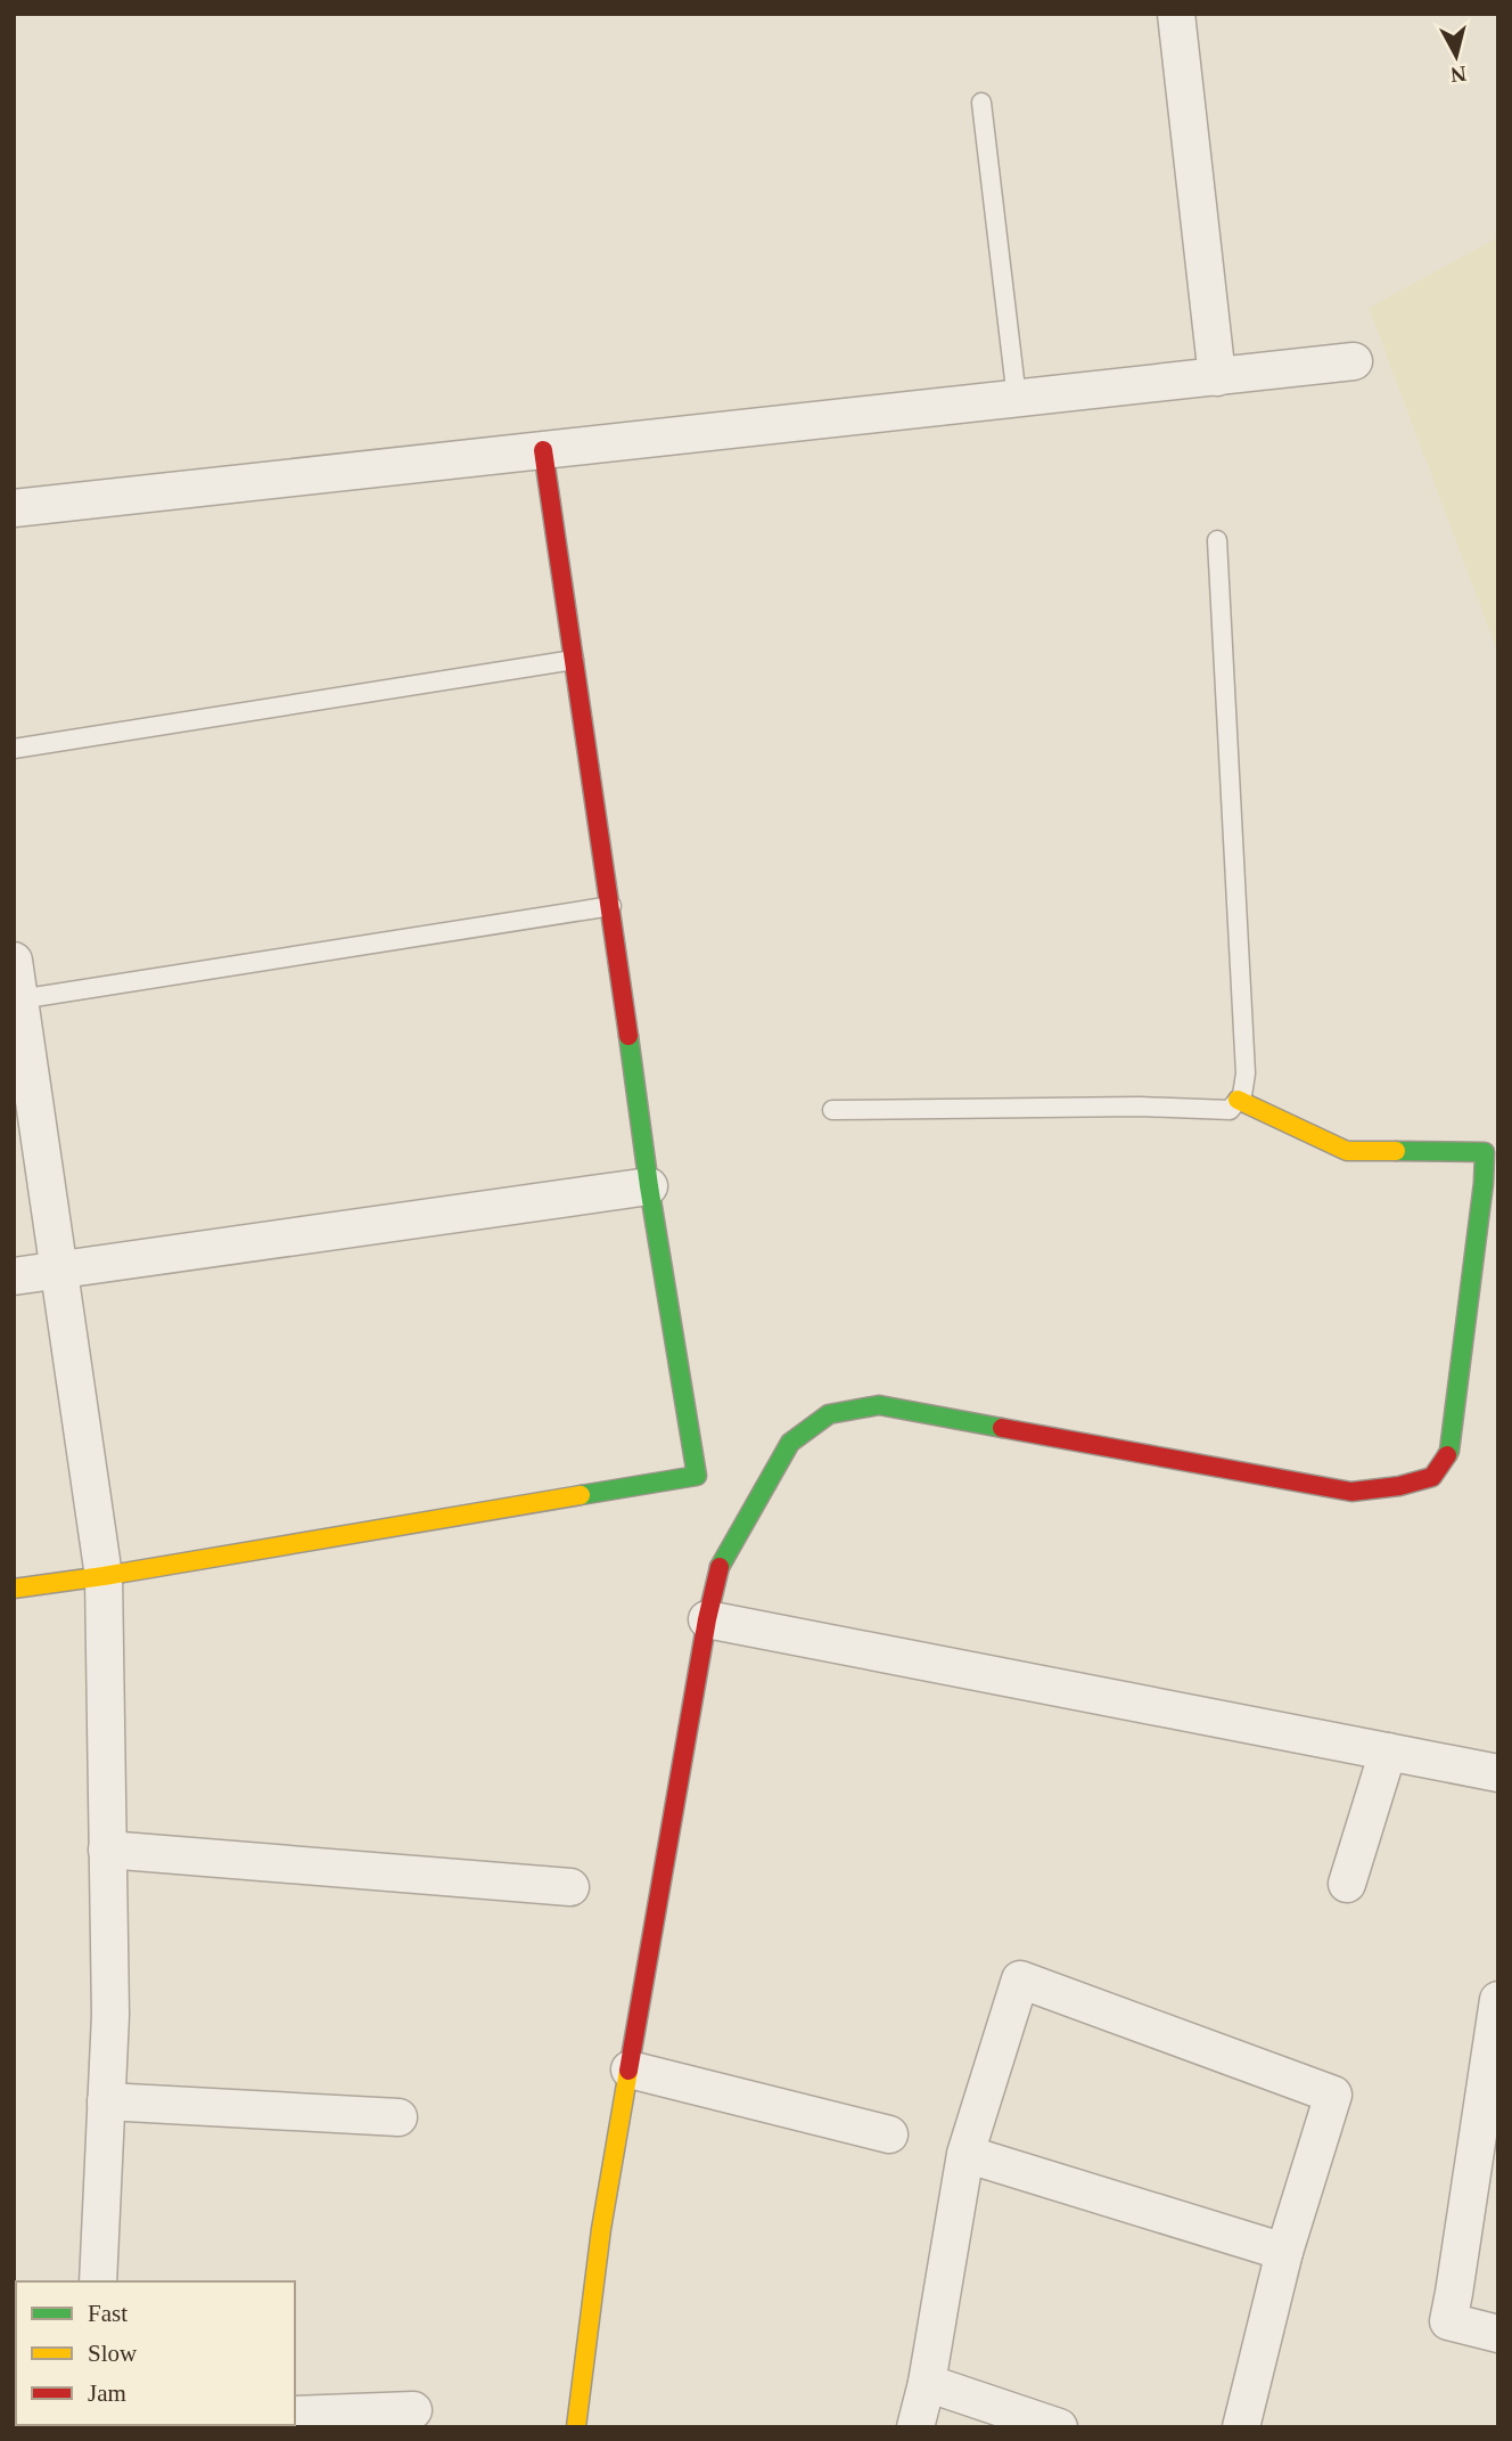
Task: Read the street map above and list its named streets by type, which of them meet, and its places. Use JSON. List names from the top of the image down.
{
  "legend": ["Fast", "Slow", "Jam"],
  "north": "bottom"
}
